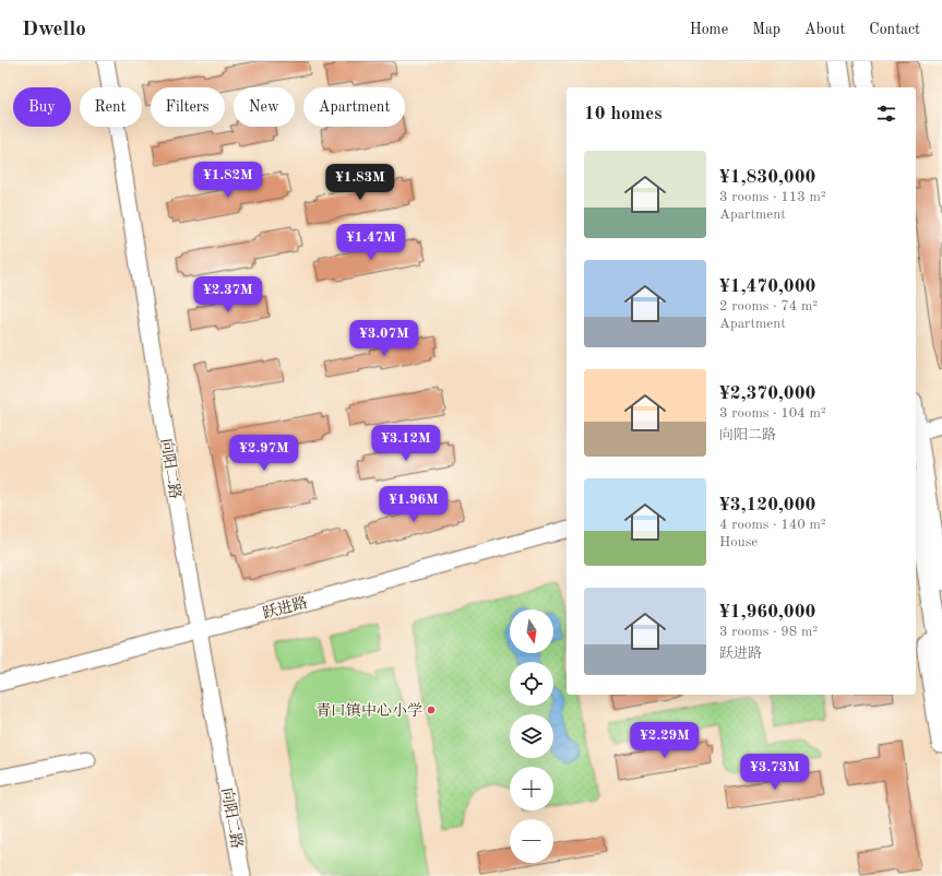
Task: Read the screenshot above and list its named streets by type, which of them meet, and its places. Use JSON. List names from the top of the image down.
{
  "streets": {
    "street": ["向阳二路", "跃进路"]
  },
  "crossings": [
    ["向阳二路", "跃进路"]
  ],
  "places": ["青口镇中心小学"],
  "north": "bottom",
  "page": {
    "header": "Dwello",
    "nav": [
      "Home",
      "Map",
      "About",
      "Contact"
    ],
    "chip": [
      "Buy",
      "Rent",
      "Filters",
      "New",
      "Apartment"
    ],
    "heading": "10 homes",
    "list": [
      {
        "name": "¥1,830,000",
        "note": "3 rooms · 113 m² · Apartment"
      },
      {
        "name": "¥1,470,000",
        "note": "2 rooms · 74 m² · Apartment"
      },
      {
        "name": "¥2,370,000",
        "note": "3 rooms · 104 m² · 向阳二路"
      },
      {
        "name": "¥3,120,000",
        "note": "4 rooms · 140 m² · House"
      },
      {
        "name": "¥1,960,000",
        "note": "3 rooms · 98 m² · 跃进路"
      }
    ],
    "price": [
      "¥1.82M",
      "¥1.83M",
      "¥1.47M",
      "¥2.37M",
      "¥3.07M",
      "¥3.12M",
      "¥2.97M",
      "¥1.96M",
      "¥2.29M",
      "¥3.73M"
    ],
    "map_buttons": ["+", "−"]
  }
}
